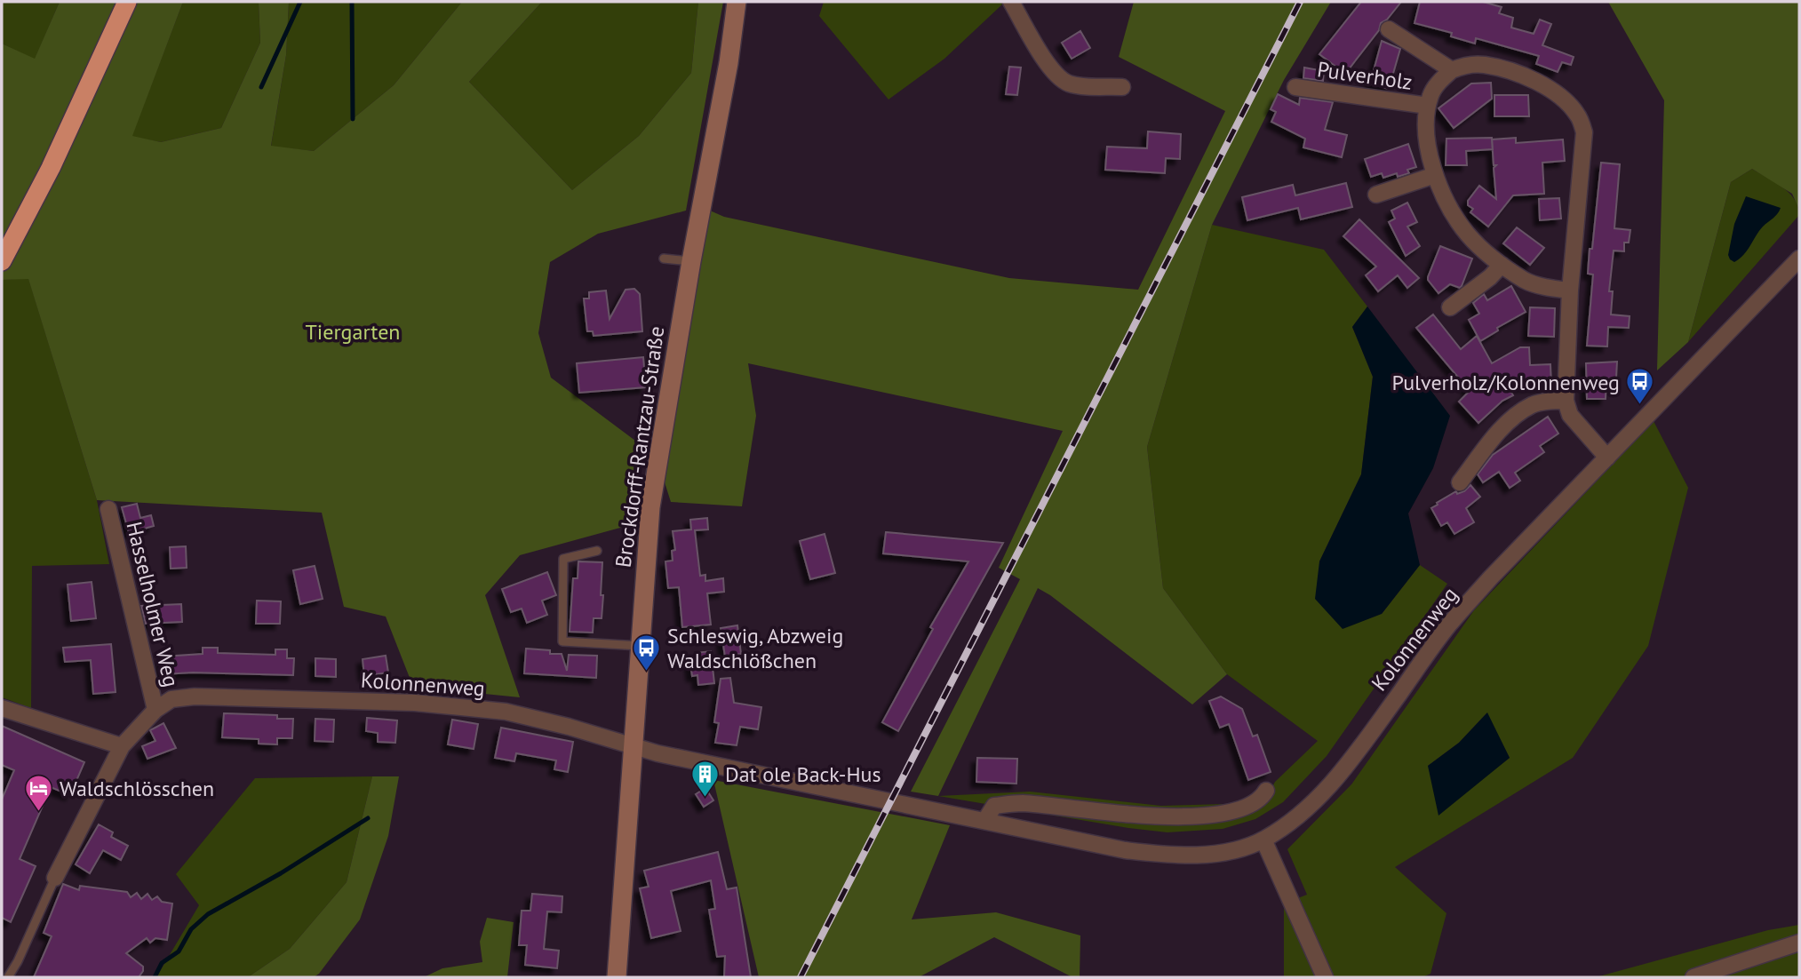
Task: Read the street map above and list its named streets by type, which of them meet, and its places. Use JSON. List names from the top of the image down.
{
  "streets": {
    "street": [
      "Pulverholz",
      "Brockdorff-Rantzau-Straße",
      "Hasselholmer Weg",
      "Kolonnenweg"
    ]
  },
  "crossings": [
    ["Brockdorff-Rantzau-Straße", "Kolonnenweg"],
    ["Hasselholmer Weg", "Kolonnenweg"]
  ],
  "parks": ["Tiergarten"],
  "places": {
    "bus stop": ["Pulverholz/Kolonnenweg", "Schleswig, Abzweig Waldschlößchen"],
    "building": ["Dat ole Back-Hus"],
    "hotel": ["Waldschlösschen"]
  }
}
